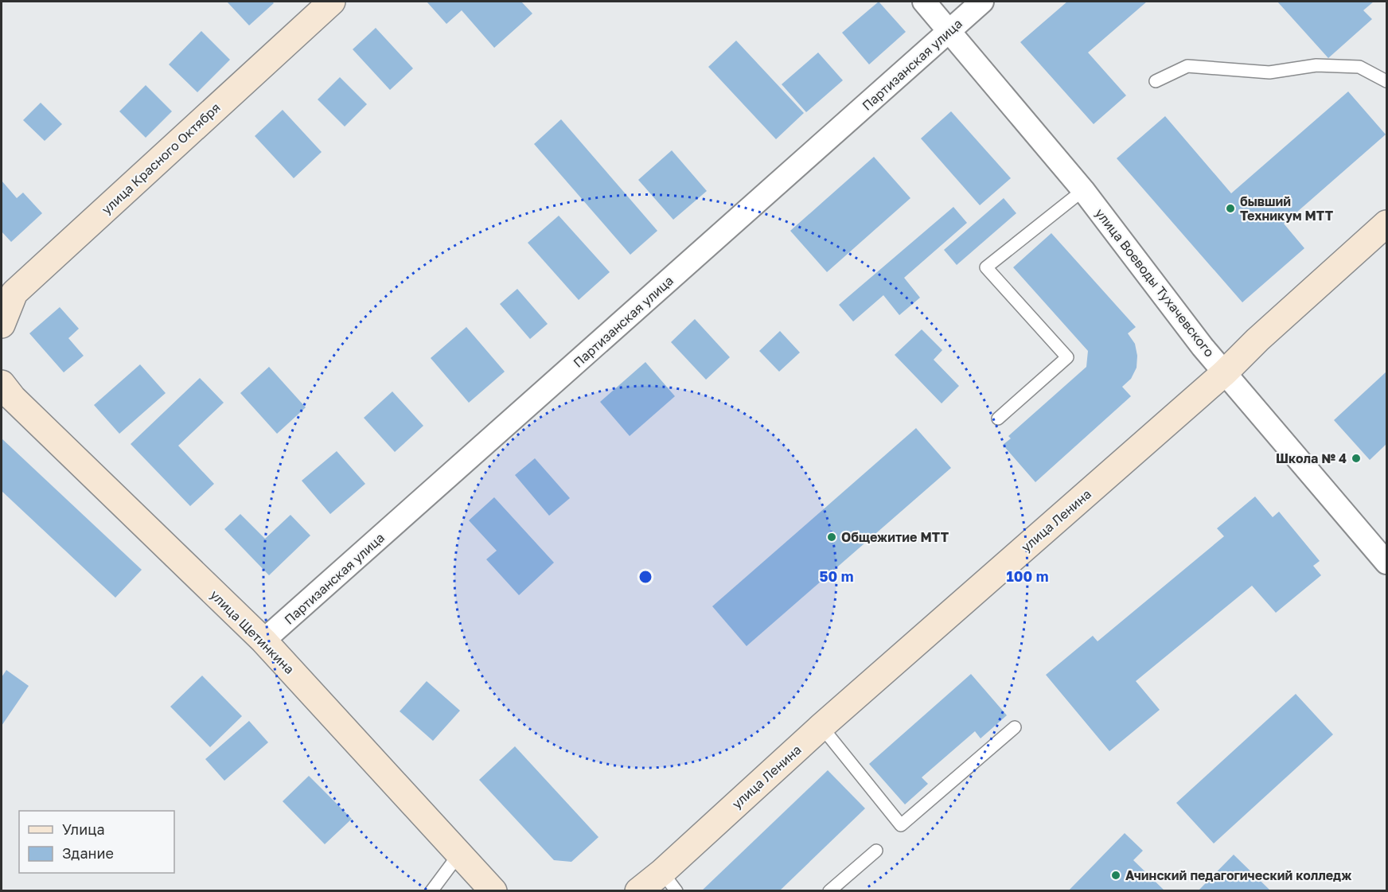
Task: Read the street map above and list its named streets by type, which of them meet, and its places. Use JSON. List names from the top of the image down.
{
  "streets": {
    "main road": ["улица Красного Октября", "улица Ленина", "улица Щетинкина"],
    "street": ["Партизанская улица", "улица Воеводы Тухачевского"]
  },
  "crossings": [
    ["Партизанская улица", "улица Воеводы Тухачевского"],
    ["Партизанская улица", "улица Щетинкина"],
    ["улица Воеводы Тухачевского", "улица Ленина"]
  ],
  "places": [
    "бывший Техникум МТТ",
    "Школа № 4",
    "Общежитие МТТ",
    "Ачинский педагогический колледж"
  ],
  "legend": ["Улица", "Здание"],
  "rings": ["50 m", "100 m"]
}
